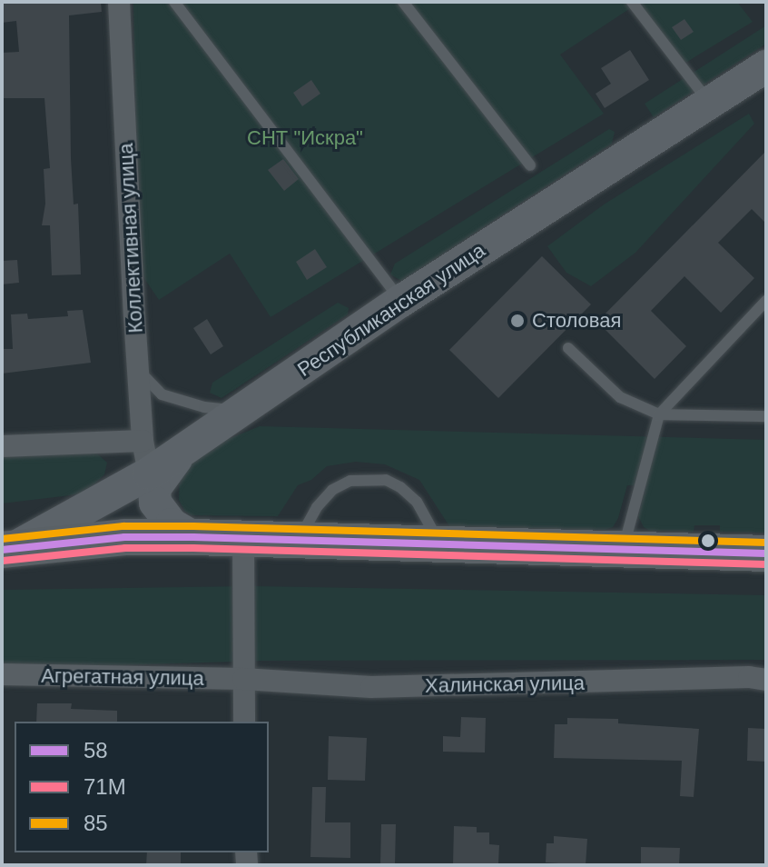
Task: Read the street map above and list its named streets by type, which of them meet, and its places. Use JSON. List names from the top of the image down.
{
  "streets": {
    "main road": ["Республиканская улица"],
    "street": ["Коллективная улица", "Агрегатная улица", "Халинская улица"]
  },
  "crossings": [
    ["Коллективная улица", "Республиканская улица"],
    ["Агрегатная улица", "Халинская улица"]
  ],
  "parks": ["СНТ \"Искра\""],
  "places": ["Столовая"],
  "lines": ["transit line 85", "transit line 58", "transit line 71М"],
  "legend": ["58", "71М", "85"]
}
